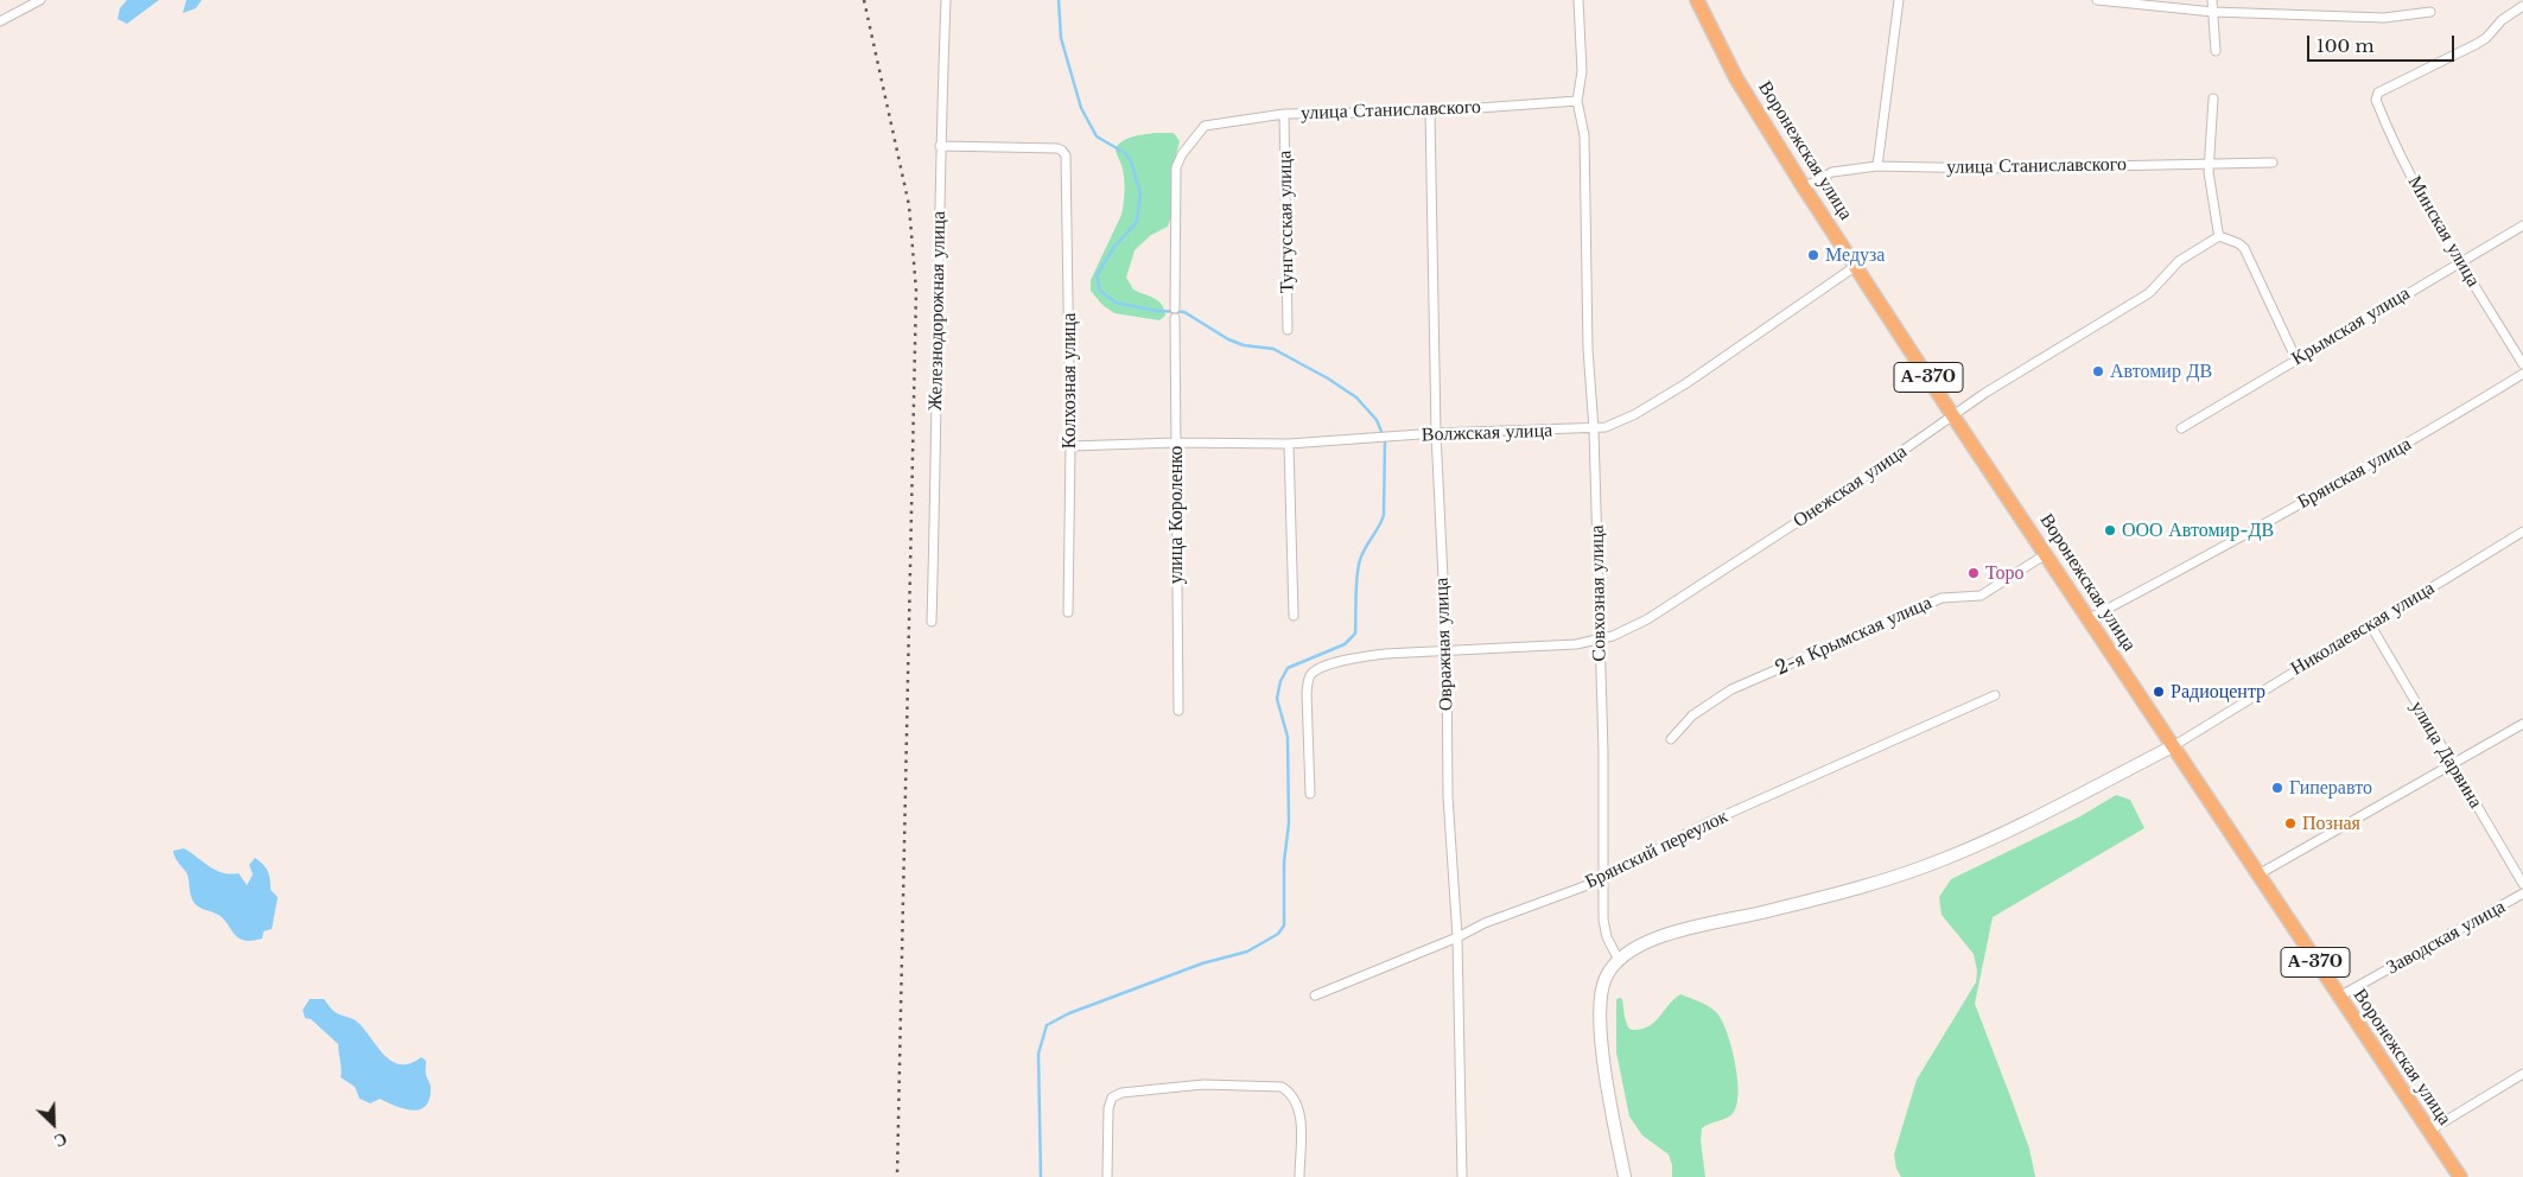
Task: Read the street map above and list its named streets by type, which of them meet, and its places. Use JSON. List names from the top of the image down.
{
  "streets": {
    "highway": ["Воронежская улица", "А-370"],
    "street": [
      "улица Станиславского",
      "Тунгусская улица",
      "Минская улица",
      "Железнодорожная улица",
      "Крымская улица",
      "Колхозная улица",
      "Волжская улица",
      "Брянская улица",
      "Онежская улица",
      "улица Короленко",
      "Совхозная улица",
      "Николаевская улица",
      "2-я Крымская улица",
      "Овражная улица",
      "улица Дарвина",
      "Брянский переулок",
      "Заводская улица"
    ]
  },
  "crossings": [
    ["улица Станиславского", "Воронежская улица"],
    ["улица Станиславского", "Тунгусская улица"],
    ["улица Станиславского", "Совхозная улица"],
    ["улица Станиславского", "Овражная улица"],
    ["Воронежская улица", "Волжская улица"],
    ["Воронежская улица", "Брянская улица"],
    ["Воронежская улица", "Онежская улица"],
    ["Воронежская улица", "Николаевская улица"],
    ["Воронежская улица", "2-я Крымская улица"],
    ["Воронежская улица", "Заводская улица"],
    ["Минская улица", "Крымская улица"],
    ["Железнодорожная улица", "Колхозная улица"],
    ["Колхозная улица", "Волжская улица"],
    ["Волжская улица", "улица Короленко"],
    ["Волжская улица", "Совхозная улица"],
    ["Волжская улица", "Овражная улица"],
    ["Онежская улица", "Совхозная улица"],
    ["Онежская улица", "Овражная улица"],
    ["Совхозная улица", "Брянский переулок"],
    ["Николаевская улица", "улица Дарвина"],
    ["Овражная улица", "Брянский переулок"]
  ],
  "places": [
    "Медуза",
    "Автомир ДВ",
    "ООО Автомир-ДВ",
    "Торо",
    "Радиоцентр",
    "Гиперавто",
    "Позная"
  ],
  "scale_bar": "100 m",
  "north": "bottom right"
}
